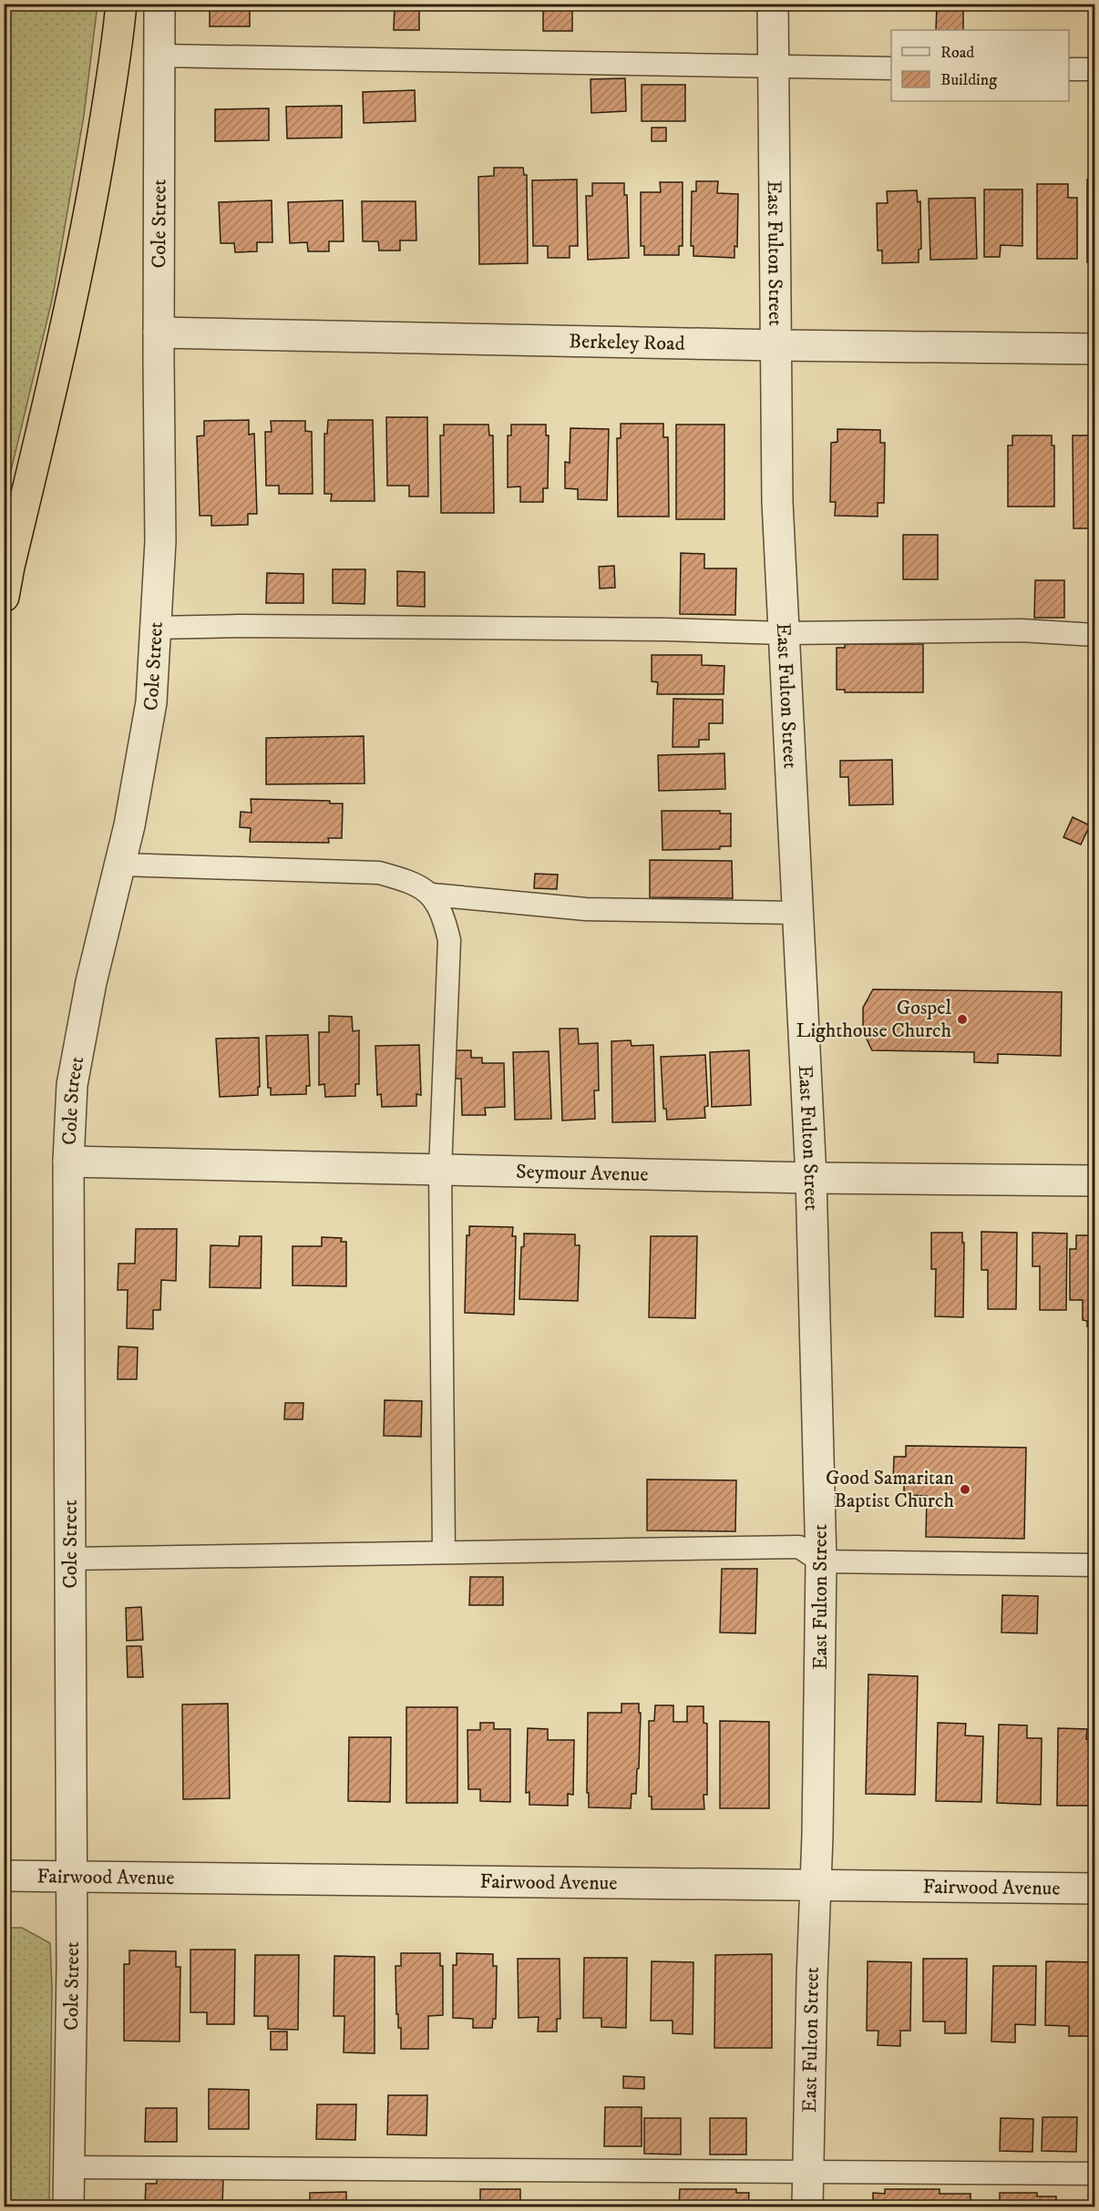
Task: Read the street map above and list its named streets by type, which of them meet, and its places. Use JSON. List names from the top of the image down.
{
  "streets": {
    "street": [
      "Cole Street",
      "East Fulton Street",
      "Berkeley Road",
      "Seymour Avenue",
      "Fairwood Avenue"
    ]
  },
  "crossings": [
    ["Cole Street", "Berkeley Road"],
    ["Cole Street", "Seymour Avenue"],
    ["Cole Street", "Fairwood Avenue"],
    ["East Fulton Street", "Berkeley Road"],
    ["East Fulton Street", "Seymour Avenue"],
    ["East Fulton Street", "Fairwood Avenue"]
  ],
  "places": ["Gospel Lighthouse Church", "Good Samaritan Baptist Church"],
  "legend": ["Road", "Building"]
}
